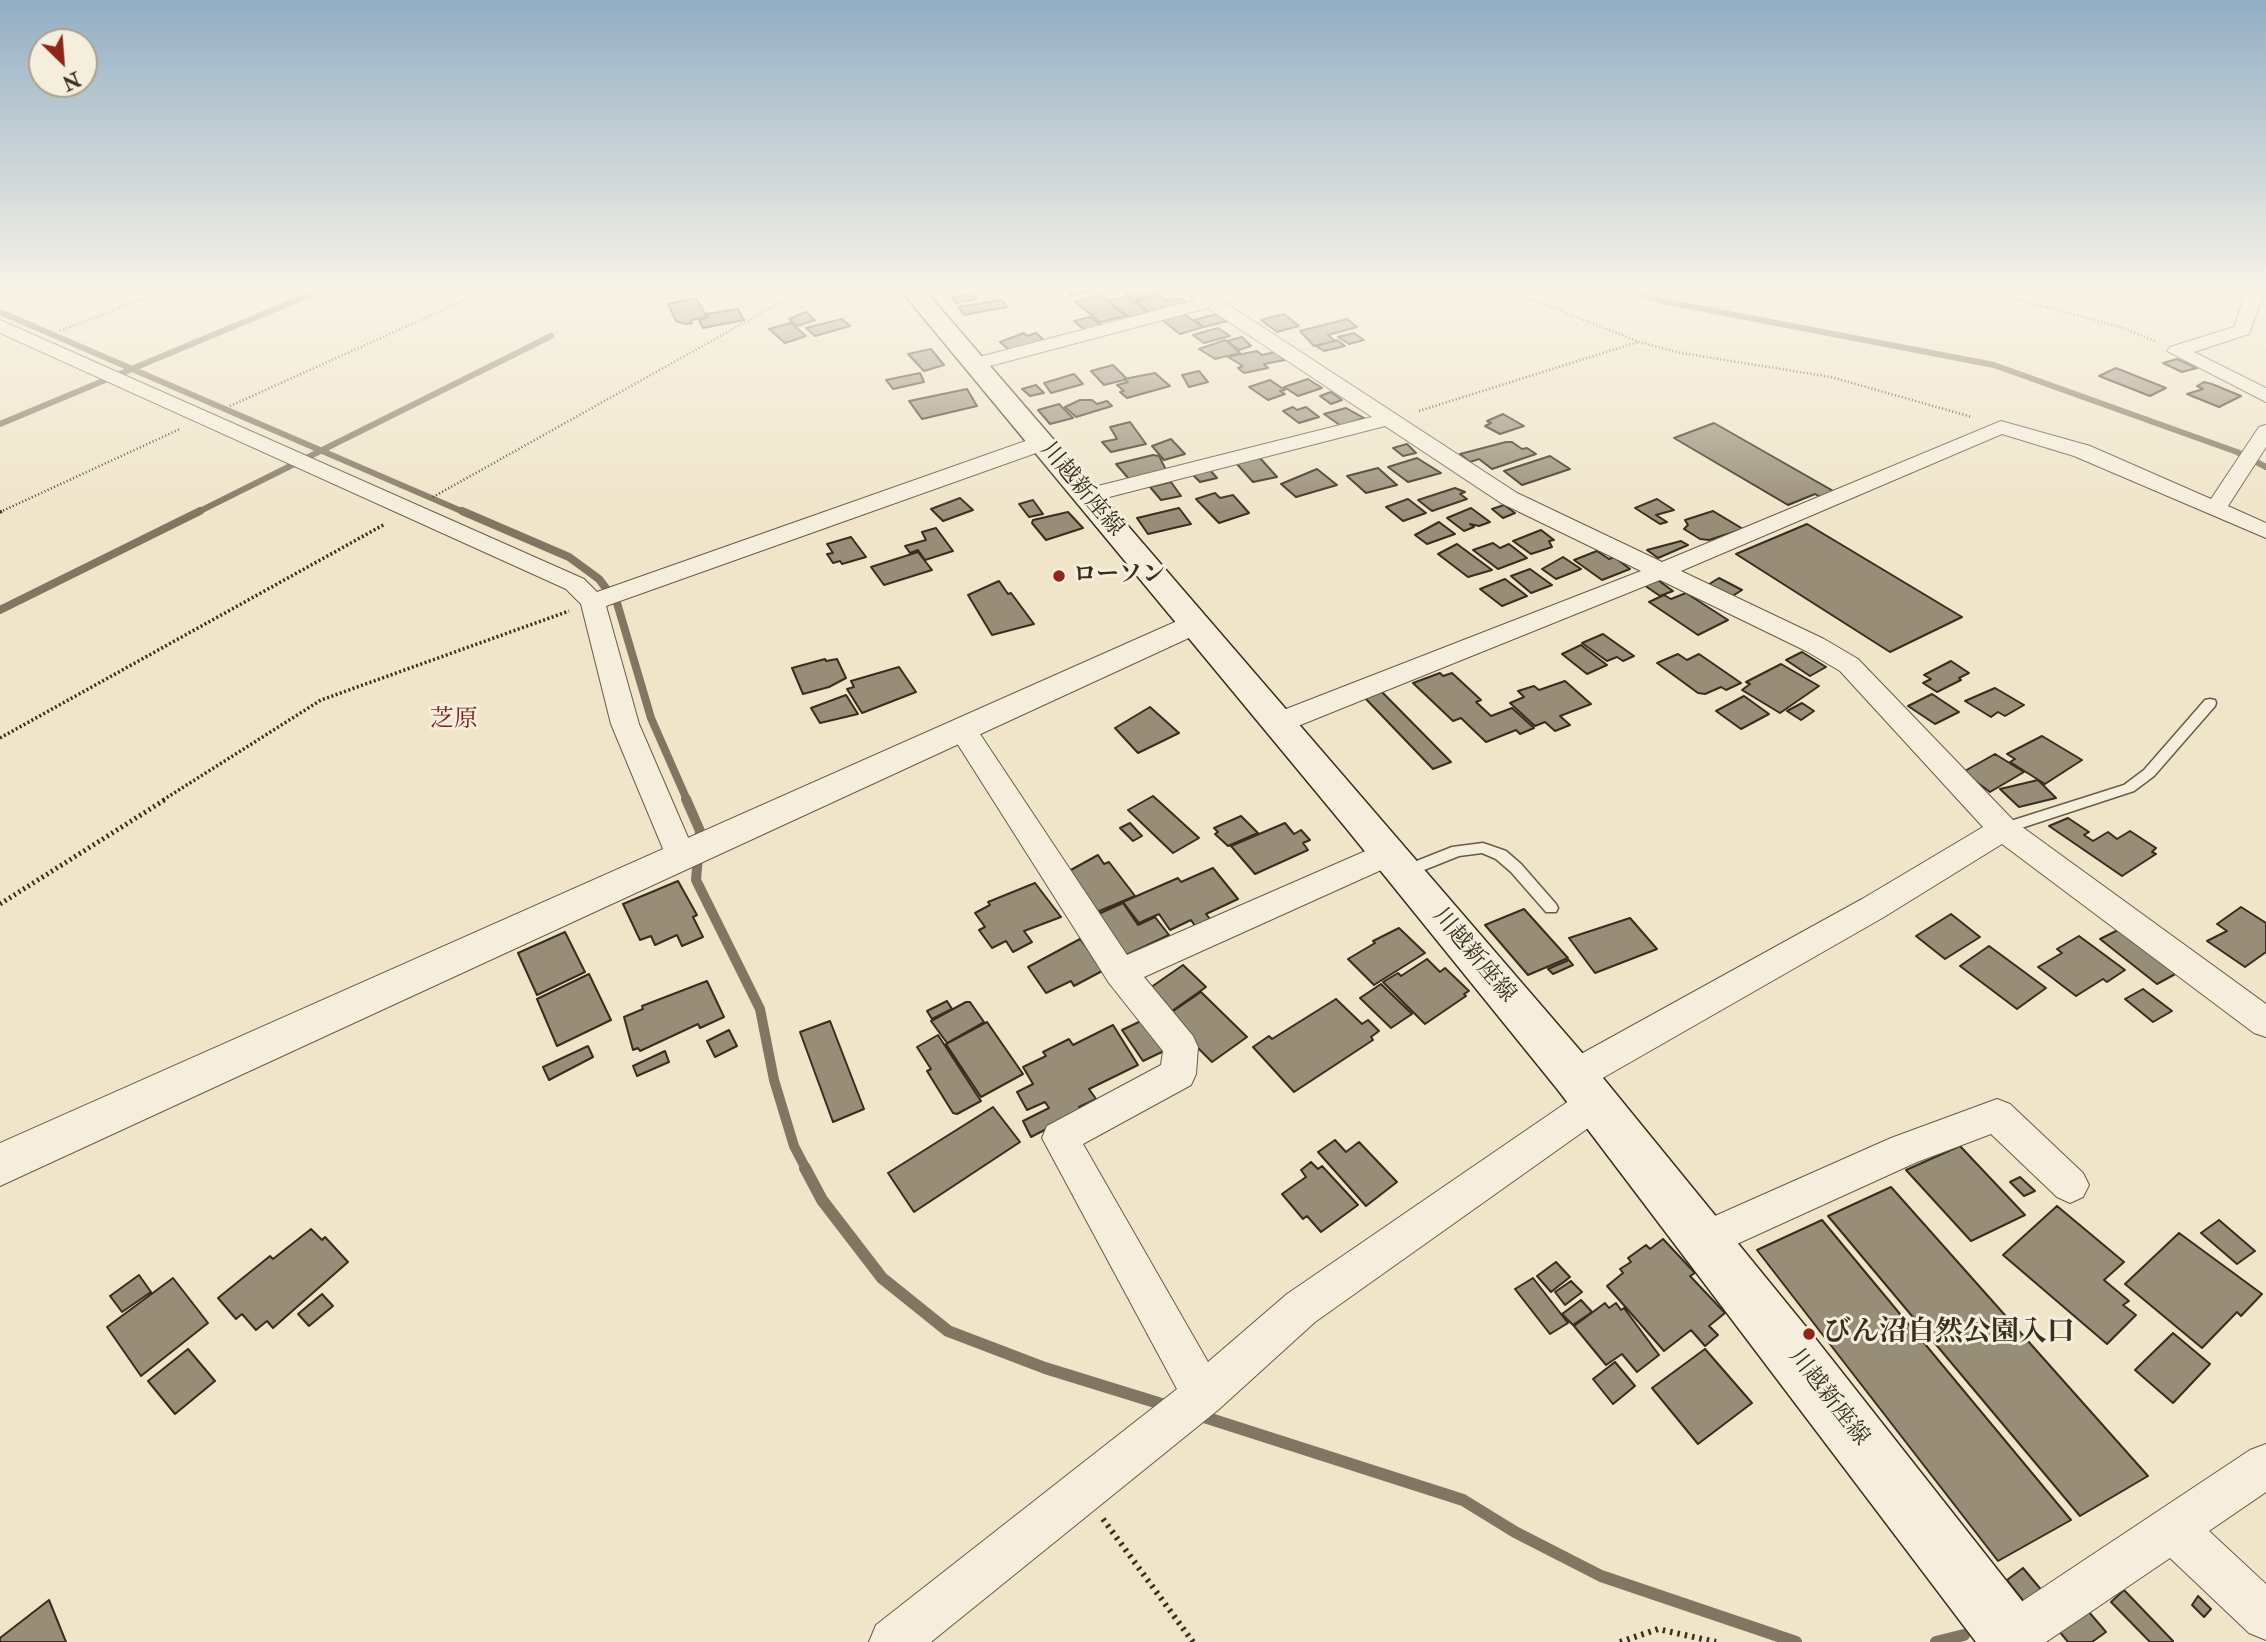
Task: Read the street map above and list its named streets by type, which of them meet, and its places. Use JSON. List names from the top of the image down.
{
  "streets": {
    "main road": ["川越新座線"]
  },
  "districts": ["芝原"],
  "places": ["ローソン", "びん沼自然公園入口"],
  "north": "bottom right"
}
